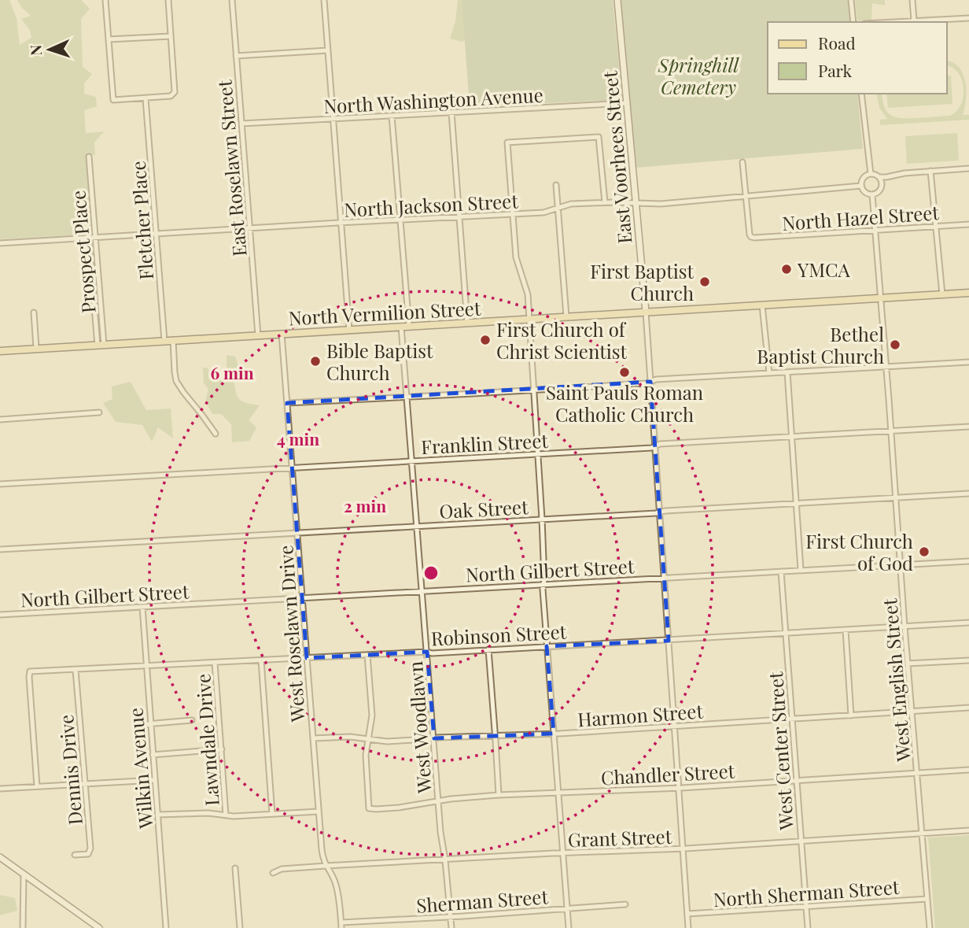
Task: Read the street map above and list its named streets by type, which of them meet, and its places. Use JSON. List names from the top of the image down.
{
  "streets": {
    "main road": ["East Voorhees Street", "North Vermilion Street"],
    "street": [
      "North Washington Avenue",
      "East Roselawn Street",
      "North Jackson Street",
      "North Hazel Street",
      "Fletcher Place",
      "Prospect Place",
      "Franklin Street",
      "Oak Street",
      "North Gilbert Street",
      "West Roselawn Drive",
      "Robinson Street",
      "West English Street",
      "Harmon Street",
      "West Woodlawn",
      "Lawndale Drive",
      "West Center Street",
      "Wilkin Avenue",
      "Dennis Drive",
      "Chandler Street",
      "Grant Street",
      "North Sherman Street",
      "Sherman Street"
    ]
  },
  "crossings": [
    ["North Washington Avenue", "East Voorhees Street"],
    ["North Washington Avenue", "East Roselawn Street"],
    ["East Voorhees Street", "North Jackson Street"],
    ["East Voorhees Street", "North Vermilion Street"],
    ["East Roselawn Street", "North Jackson Street"],
    ["East Roselawn Street", "North Vermilion Street"],
    ["North Jackson Street", "North Hazel Street"],
    ["North Jackson Street", "Fletcher Place"],
    ["North Jackson Street", "Prospect Place"],
    ["North Jackson Street", "West English Street"],
    ["North Hazel Street", "West English Street"],
    ["Fletcher Place", "North Vermilion Street"],
    ["Prospect Place", "North Vermilion Street"],
    ["North Vermilion Street", "West Roselawn Drive"],
    ["North Vermilion Street", "West English Street"],
    ["North Vermilion Street", "West Woodlawn"],
    ["Franklin Street", "West Roselawn Drive"],
    ["Franklin Street", "West English Street"],
    ["Franklin Street", "West Woodlawn"],
    ["Oak Street", "West Roselawn Drive"],
    ["Oak Street", "West English Street"],
    ["Oak Street", "West Woodlawn"],
    ["North Gilbert Street", "West Roselawn Drive"],
    ["North Gilbert Street", "West English Street"],
    ["North Gilbert Street", "West Woodlawn"],
    ["North Gilbert Street", "West Center Street"],
    ["North Gilbert Street", "Wilkin Avenue"],
    ["West Roselawn Drive", "Robinson Street"],
    ["West Roselawn Drive", "Harmon Street"],
    ["West Roselawn Drive", "Grant Street"],
    ["West Roselawn Drive", "Sherman Street"],
    ["Robinson Street", "West English Street"],
    ["Robinson Street", "West Woodlawn"],
    ["Robinson Street", "Lawndale Drive"],
    ["Robinson Street", "West Center Street"],
    ["Robinson Street", "Wilkin Avenue"],
    ["Robinson Street", "Dennis Drive"],
    ["West English Street", "Harmon Street"],
    ["West English Street", "Chandler Street"],
    ["West English Street", "Grant Street"],
    ["West English Street", "North Sherman Street"],
    ["Harmon Street", "West Woodlawn"],
    ["Harmon Street", "West Center Street"],
    ["Harmon Street", "Chandler Street"],
    ["West Woodlawn", "Chandler Street"],
    ["West Woodlawn", "Grant Street"],
    ["West Woodlawn", "Sherman Street"],
    ["West Center Street", "Chandler Street"],
    ["West Center Street", "Grant Street"],
    ["West Center Street", "North Sherman Street"]
  ],
  "parks": ["Springhill Cemetery"],
  "places": [
    "YMCA",
    "First Baptist Church",
    "First Church of Christ Scientist",
    "Bethel Baptist Church",
    "Bible Baptist Church",
    "Saint Pauls Roman Catholic Church",
    "First Church of God"
  ],
  "legend": ["Road", "Park"],
  "north": "left",
  "rings": ["6 min", "4 min", "2 min"]
}
